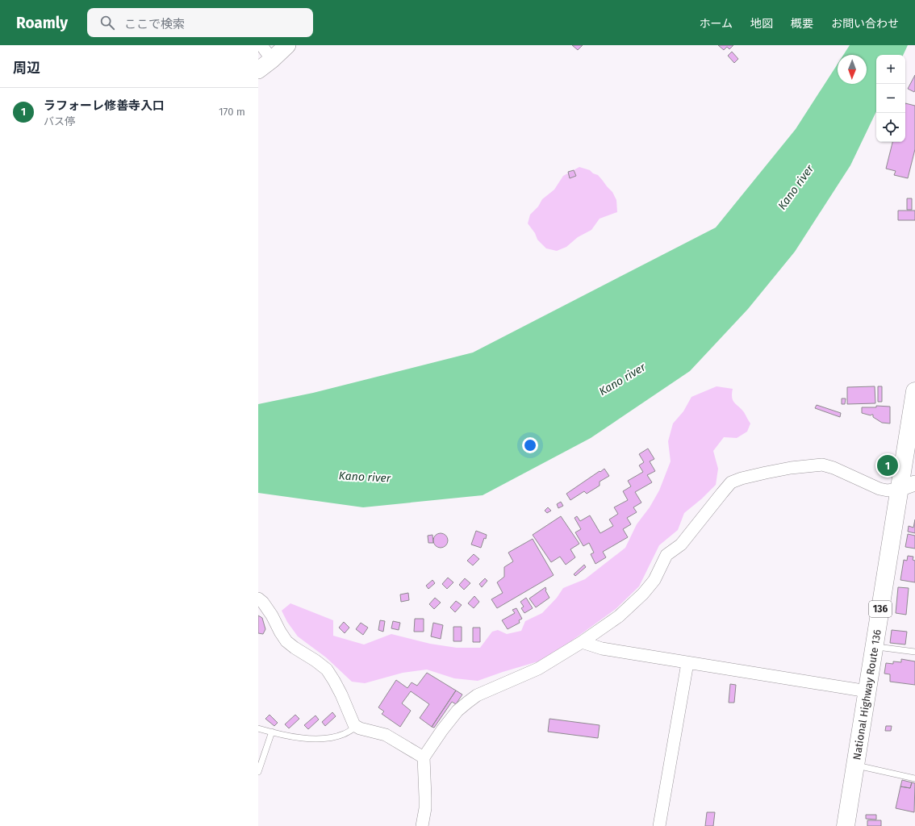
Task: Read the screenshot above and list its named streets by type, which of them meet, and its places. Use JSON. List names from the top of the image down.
{
  "streets": {
    "highway": ["136", "National Highway Route 136"]
  },
  "water": ["Kano river"],
  "north": "bottom",
  "page": {
    "header": "Roamly",
    "search": "ここで検索",
    "nav": [
      "ホーム",
      "地図",
      "概要",
      "お問い合わせ"
    ],
    "heading": "周辺",
    "map_buttons": ["+", "−"],
    "list": [
      {
        "mark": "1",
        "name": "ラフォーレ修善寺入口",
        "note": "バス停",
        "value": "170 m"
      }
    ],
    "pins": "1"
  }
}
